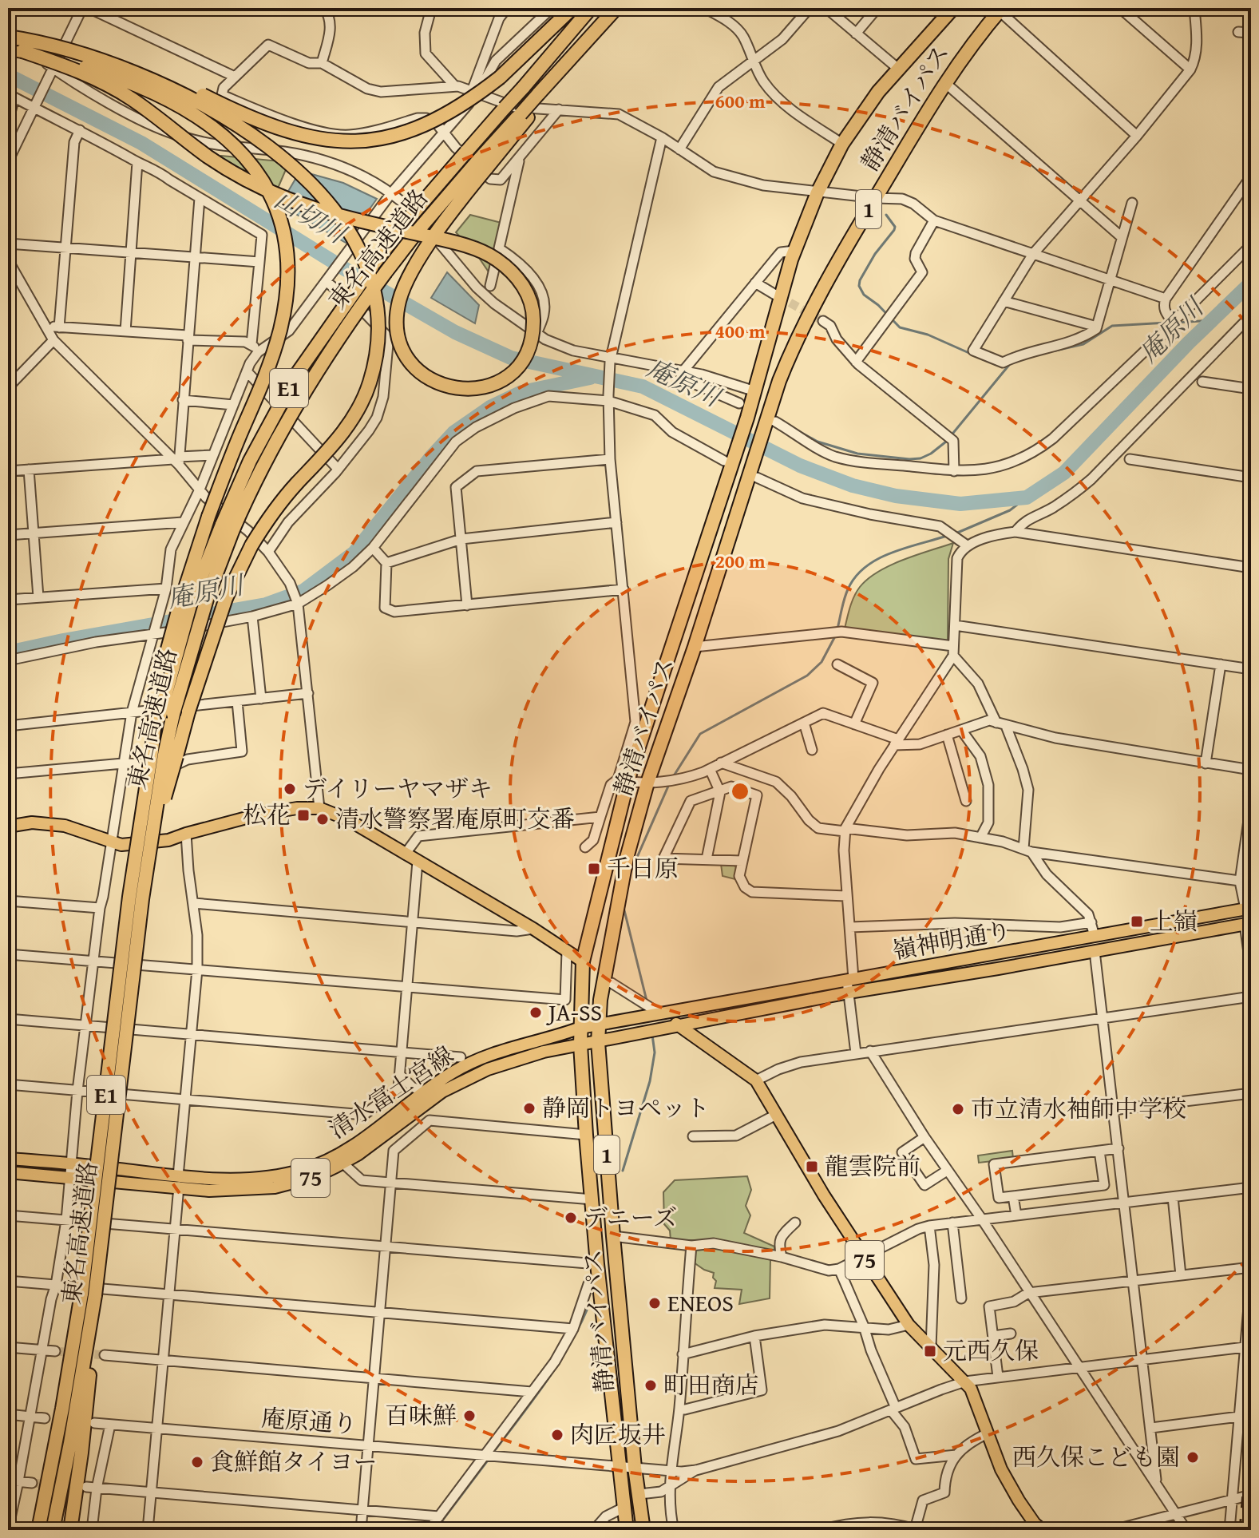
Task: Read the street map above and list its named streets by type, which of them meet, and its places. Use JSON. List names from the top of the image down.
{
  "streets": {
    "highway": [
      "静清バイパス",
      "1",
      "東名高速道路",
      "E1"
    ],
    "main road": ["嶺神明通り", "清水富士宮線", "75"],
    "street": ["庵原通り"]
  },
  "crossings": [
    ["静清バイパス", "清水富士宮線"],
    ["静清バイパス", "庵原通り"],
    ["嶺神明通り", "清水富士宮線"],
    ["嶺神明通り", "75"],
    ["清水富士宮線", "75"]
  ],
  "water": ["山切川", "庵原川"],
  "places": {
    "other": [
      "デイリーヤマザキ",
      "清水警察署庵原町交番",
      "JA-SS",
      "静岡トヨペット",
      "市立清水袖師中学校",
      "デニーズ",
      "ENEOS",
      "町田商店",
      "百味鮮",
      "肉匠坂井",
      "西久保こども園",
      "食鮮館タイヨー"
    ],
    "transit": [
      "松花",
      "千日原",
      "上嶺",
      "龍雲院前",
      "元西久保"
    ]
  },
  "rings": ["600 m", "400 m", "200 m"]
}
